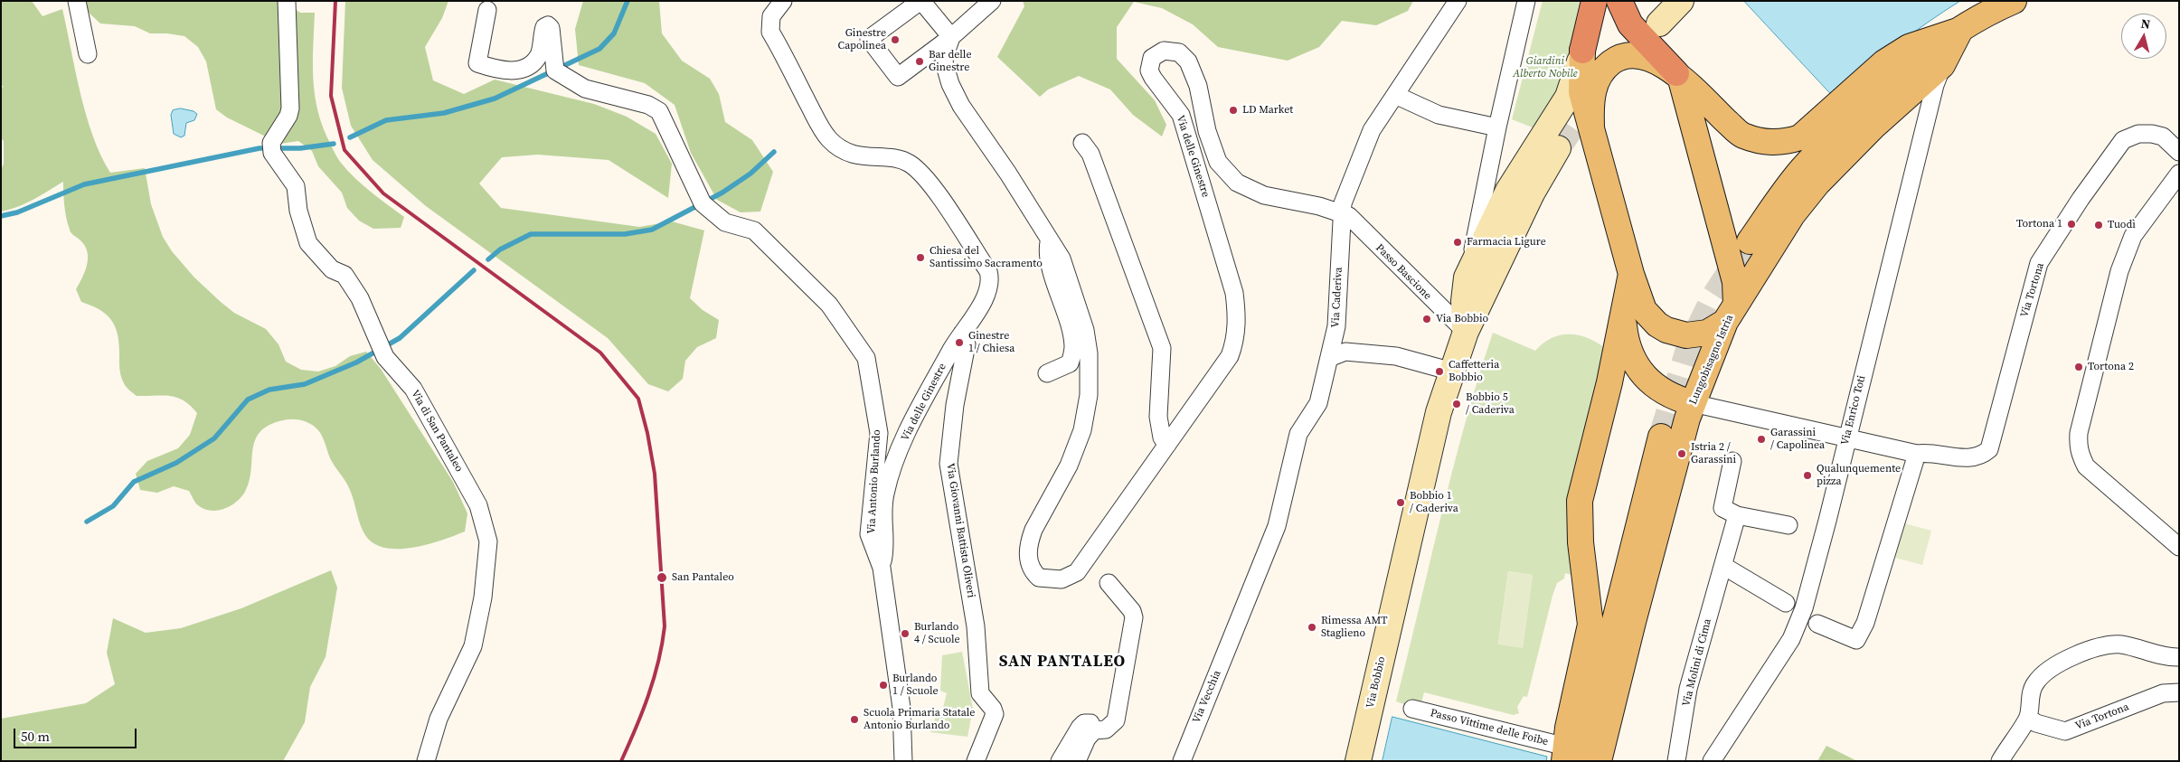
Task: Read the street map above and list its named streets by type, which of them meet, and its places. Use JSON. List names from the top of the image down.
{
  "streets": {
    "main road": ["Lungobisagno Istria", "Via Bobbio"],
    "street": [
      "Via delle Ginestre",
      "Passo Bascione",
      "Via Tortona",
      "Via Caderiva",
      "Via Enrico Toti",
      "Via di San Pantaleo",
      "Via Antonio Burlando",
      "Via Giovanni Battista Oliveri",
      "Via Molini di Cima",
      "Via Vecchia",
      "Passo Vittime delle Foibe"
    ]
  },
  "crossings": [
    ["Via delle Ginestre", "Passo Bascione"],
    ["Via delle Ginestre", "Via Caderiva"],
    ["Via delle Ginestre", "Via Antonio Burlando"],
    ["Via delle Ginestre", "Via Giovanni Battista Oliveri"],
    ["Passo Bascione", "Via Caderiva"],
    ["Passo Bascione", "Via Bobbio"],
    ["Via Tortona", "Lungobisagno Istria"],
    ["Via Tortona", "Via Enrico Toti"],
    ["Via Caderiva", "Via Vecchia"],
    ["Lungobisagno Istria", "Via Enrico Toti"]
  ],
  "districts": ["SAN PANTALEO"],
  "parks": ["Giardini Alberto Nobile"],
  "places": [
    "Ginestre Capolinea",
    "Bar delle Ginestre",
    "LD Market",
    "Tortona 1",
    "Tuodì",
    "Farmacia Ligure",
    "Chiesa del Santissimo Sacramento",
    "Via Bobbio",
    "Ginestre 1 / Chiesa",
    "Tortona 2",
    "Caffetteria Bobbio",
    "Bobbio 5 / Caderiva",
    "Garassini / Capolinea",
    "Istria 2 / Garassini",
    "Qualunquemente pizza",
    "Bobbio 1 / Caderiva",
    "San Pantaleo",
    "Rimessa AMT Staglieno",
    "Burlando 4 / Scuole",
    "Burlando 1 / Scuole",
    "Scuola Primaria Statale Antonio Burlando"
  ],
  "scale_bar": "50 m",
  "north": "top"
}
